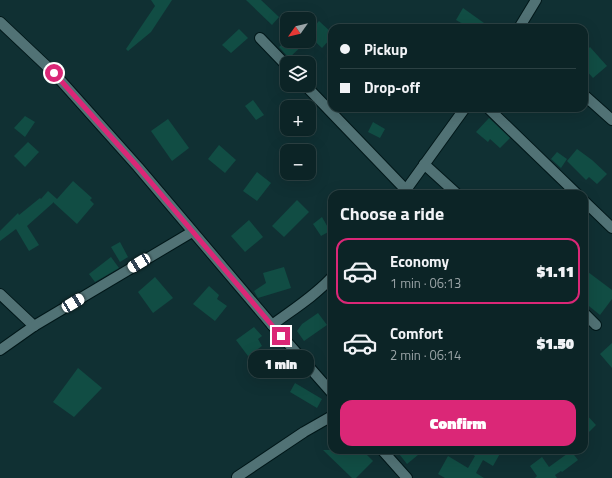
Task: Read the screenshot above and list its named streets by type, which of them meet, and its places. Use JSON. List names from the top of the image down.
{
  "north": "bottom left",
  "page": {
    "map_buttons": ["+", "−"],
    "banner": ["Pickup", "Drop-off"],
    "heading": "Choose a ride",
    "list": [
      {
        "name": "Economy",
        "note": "1 min · 06:13",
        "value": "$1.11"
      },
      {
        "name": "Comfort",
        "note": "2 min · 06:14",
        "value": "$1.50"
      }
    ],
    "bubble": "1 min",
    "buttons": "Confirm"
  }
}
